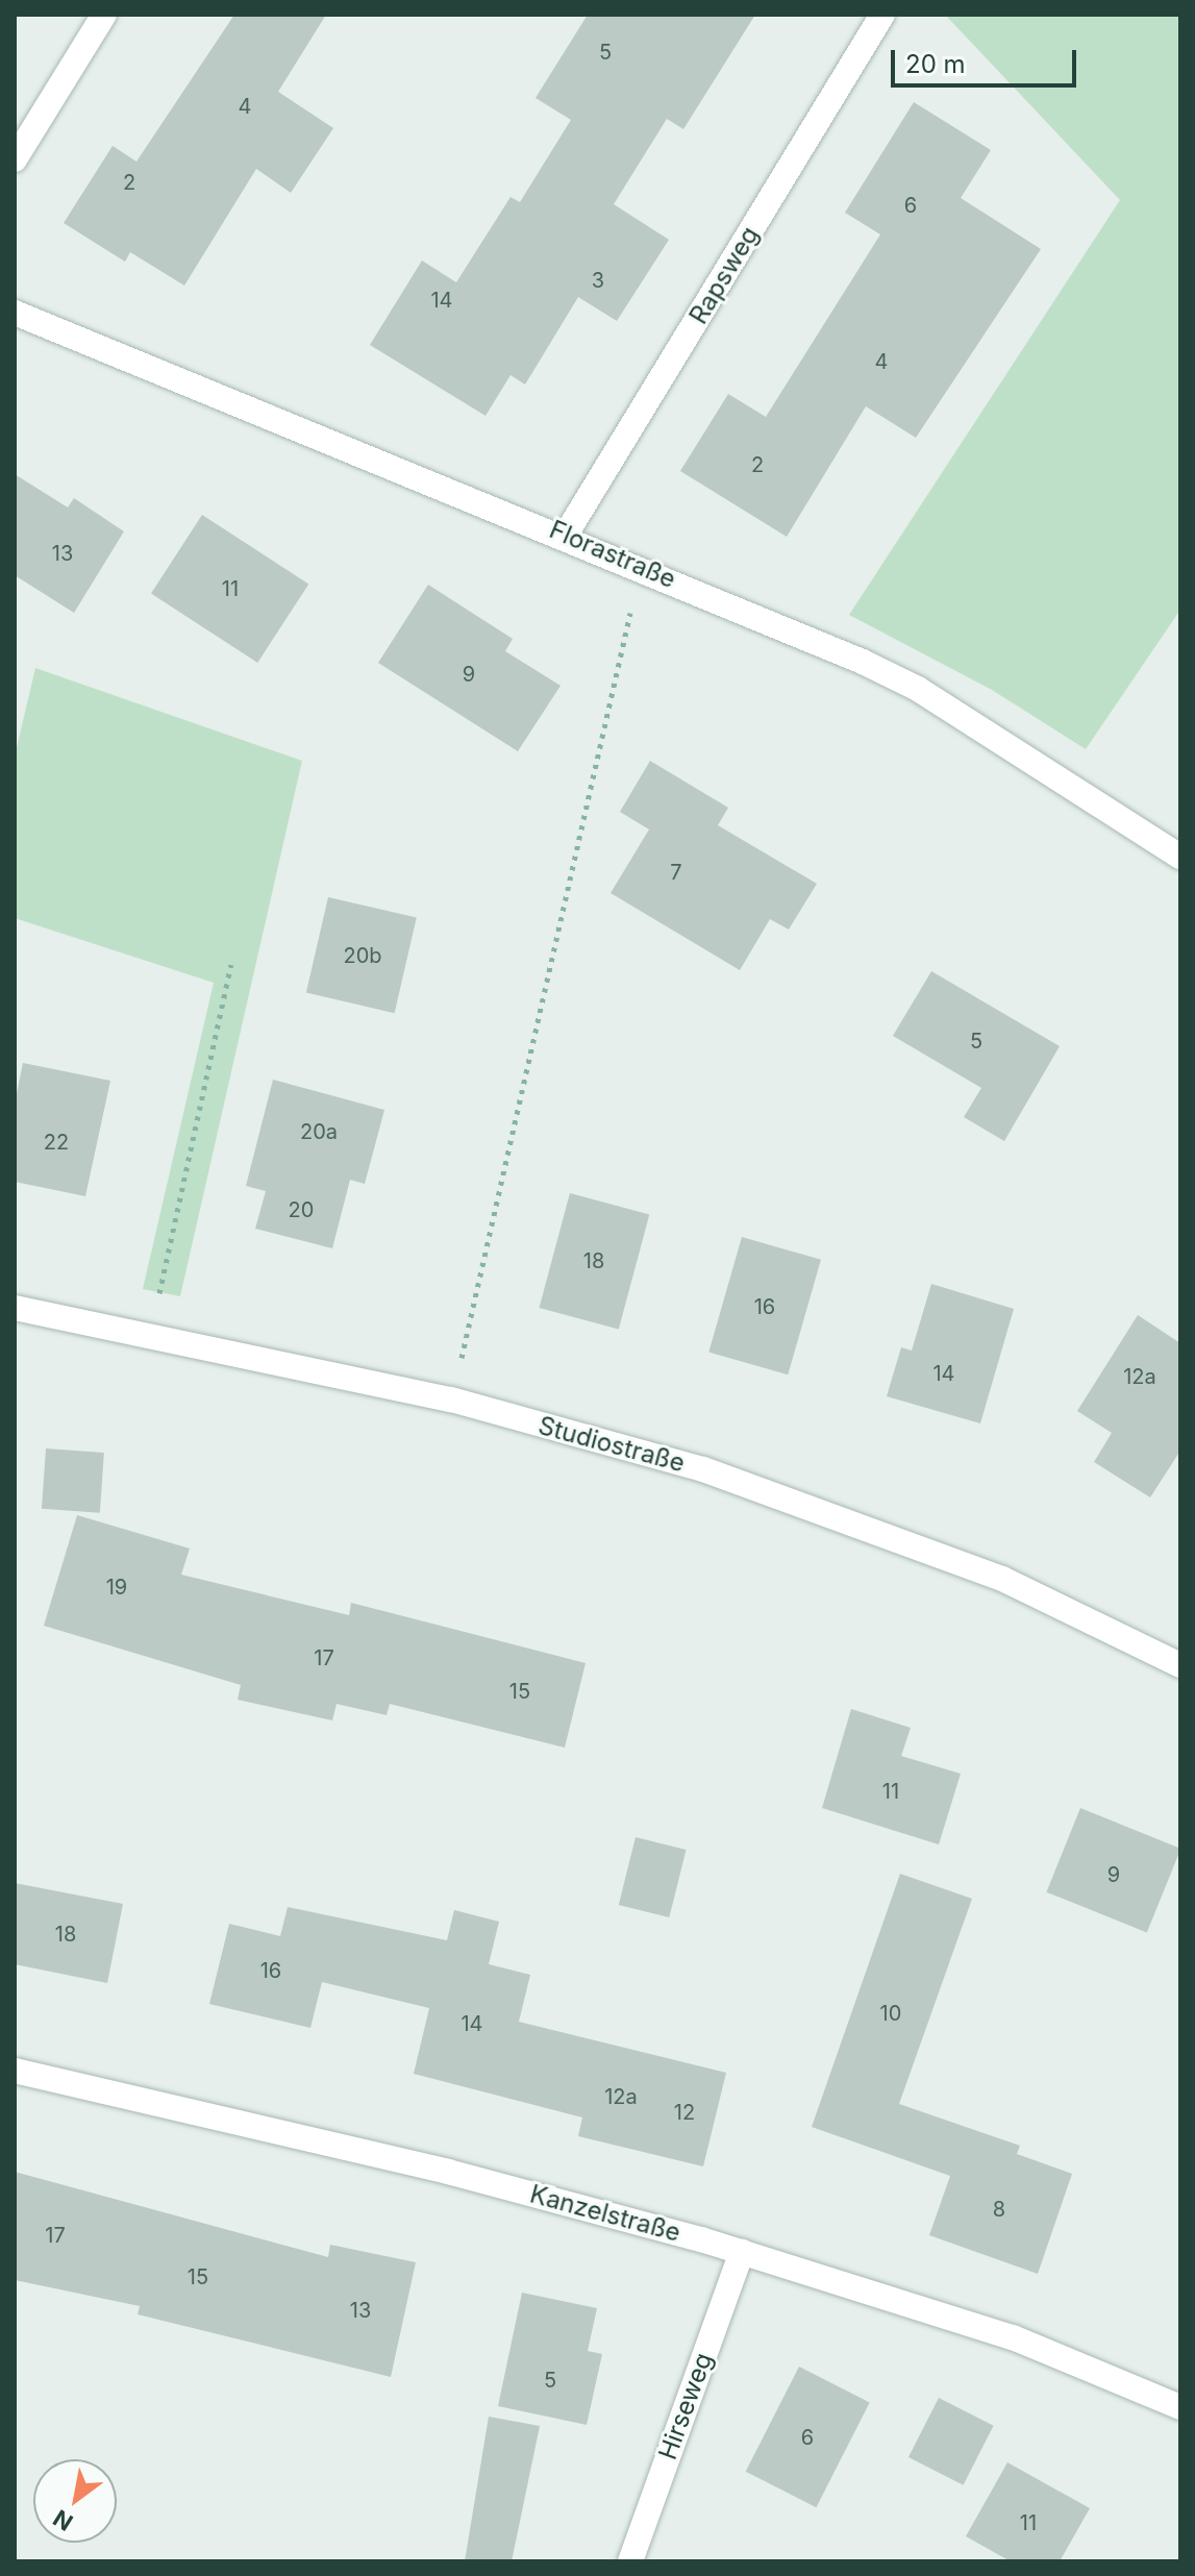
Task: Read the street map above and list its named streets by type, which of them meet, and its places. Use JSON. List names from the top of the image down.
{
  "streets": {
    "street": [
      "Rapsweg",
      "Florastraße",
      "Studiostraße",
      "Kanzelstraße",
      "Hirseweg"
    ]
  },
  "crossings": [
    ["Rapsweg", "Florastraße"],
    ["Kanzelstraße", "Hirseweg"]
  ],
  "house_numbers": [
    "5",
    "4",
    "2",
    "6",
    "3",
    "14",
    "4",
    "2",
    "13",
    "11",
    "9",
    "7",
    "20b",
    "5",
    "20a",
    "22",
    "20",
    "18",
    "16",
    "14",
    "12a",
    "19",
    "17",
    "15",
    "11",
    "9",
    "18",
    "16",
    "10",
    "14",
    "12a",
    "12",
    "8",
    "17",
    "15",
    "13",
    "5",
    "6",
    "11"
  ],
  "scale_bar": "20 m",
  "north": "bottom left"
}
